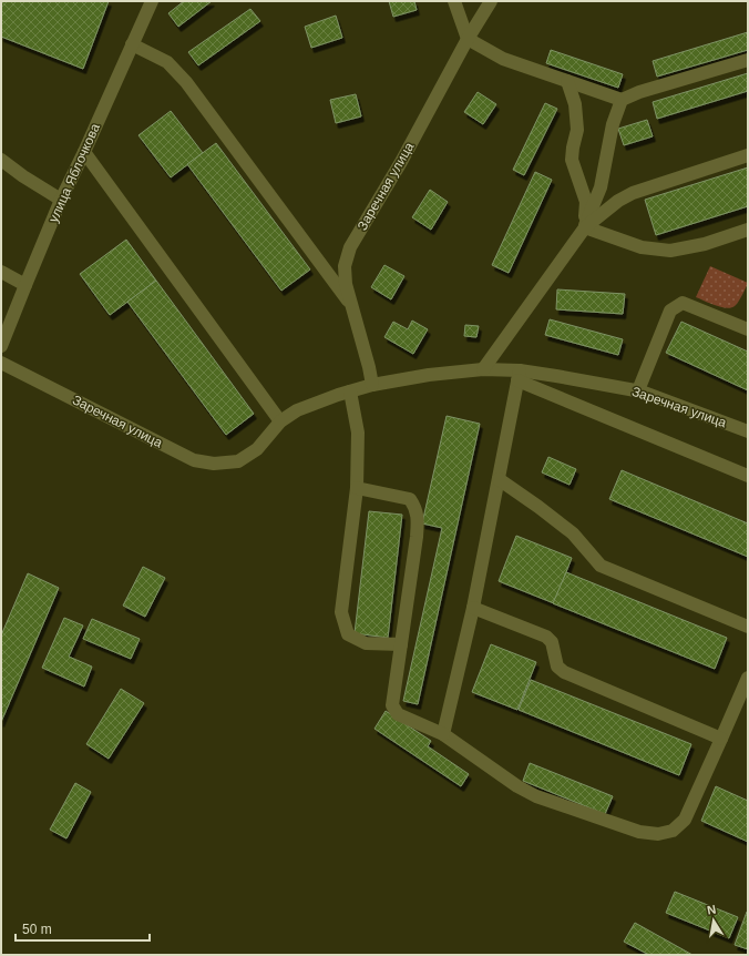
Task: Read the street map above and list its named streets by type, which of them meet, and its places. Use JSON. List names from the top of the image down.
{
  "streets": {
    "street": ["улица Яблочкова", "Заречная улица"]
  },
  "scale_bar": "50 m",
  "north": "top"
}
